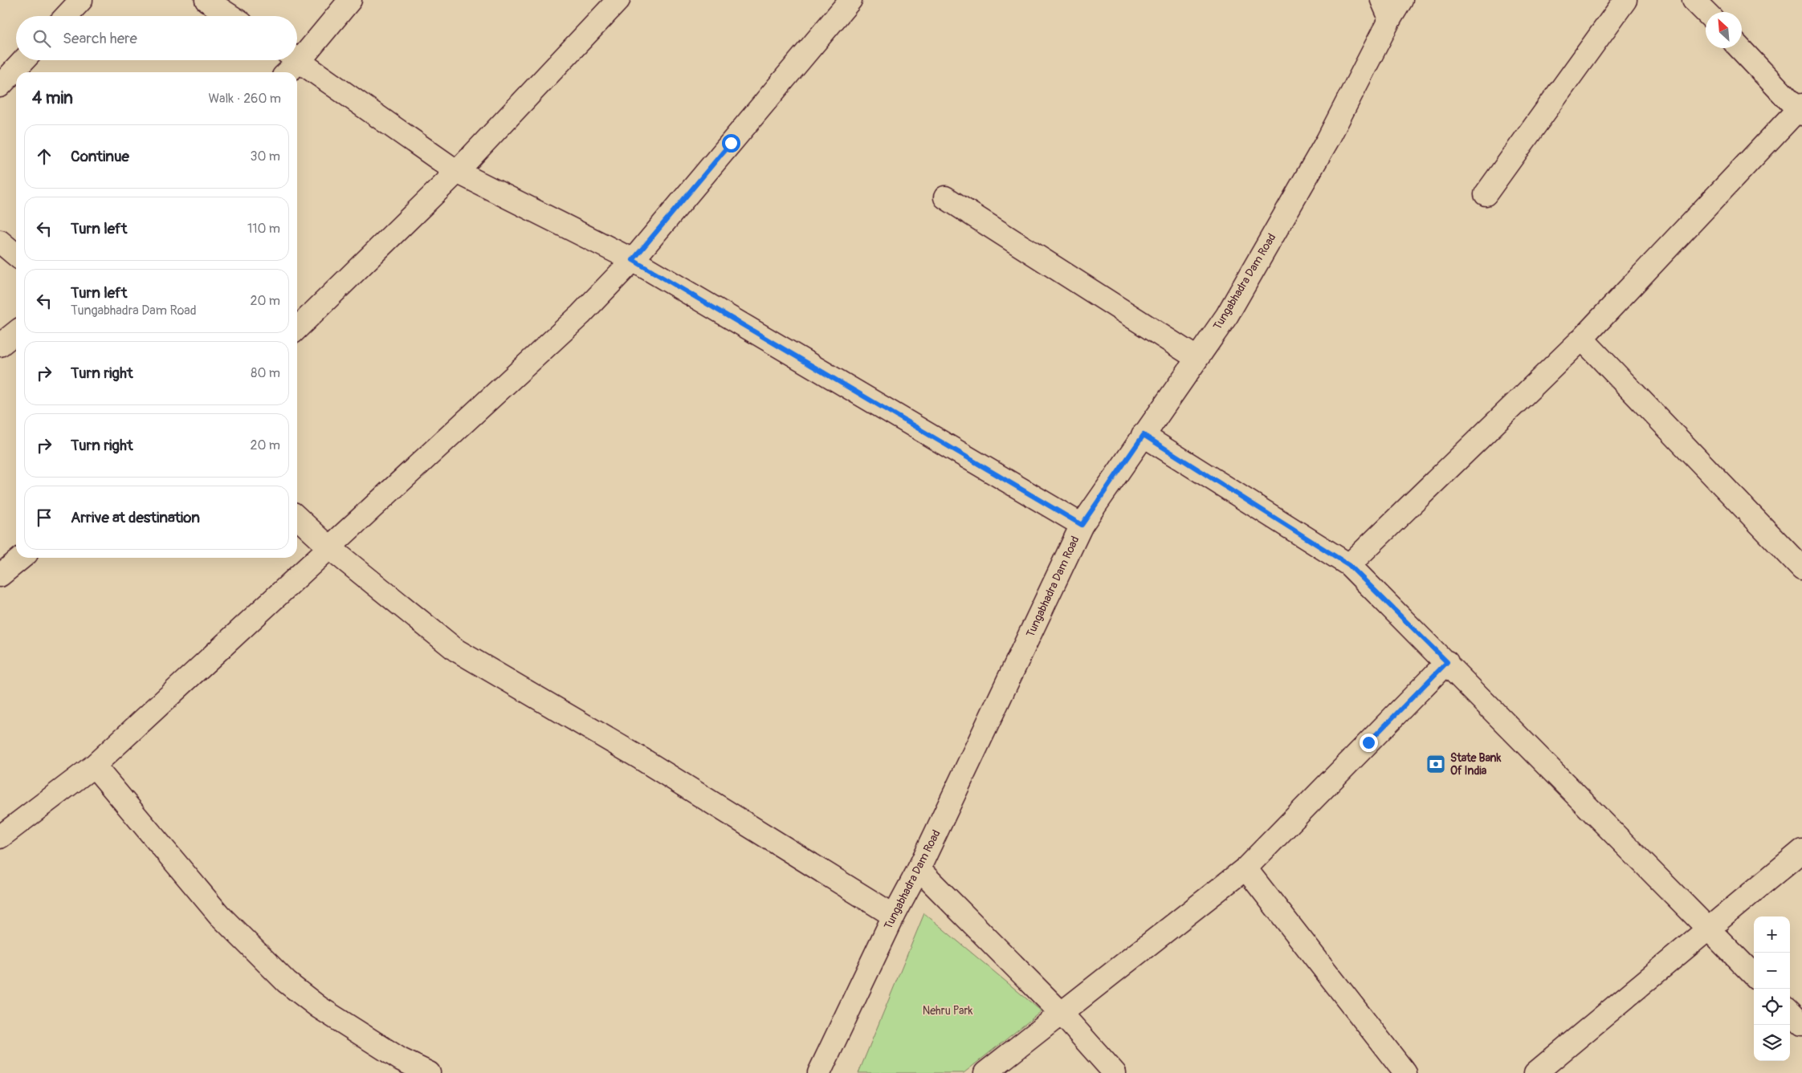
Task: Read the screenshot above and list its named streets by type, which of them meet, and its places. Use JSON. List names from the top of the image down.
{
  "streets": {
    "street": ["Tungabhadra Dam Road"]
  },
  "parks": ["Nehru Park"],
  "places": {
    "bank": ["State Bank Of India"]
  },
  "north": "top left",
  "page": {
    "search": "Search here",
    "heading": ["4 min", "Walk · 260 m"],
    "list": [
      ["Continue", "30 m"],
      ["Turn left", "110 m"],
      ["Turn left", "Tungabhadra Dam Road", "20 m"],
      ["Turn right", "80 m"],
      ["Turn right", "20 m"],
      "Arrive at destination"
    ],
    "map_buttons": ["+", "−"]
  }
}
